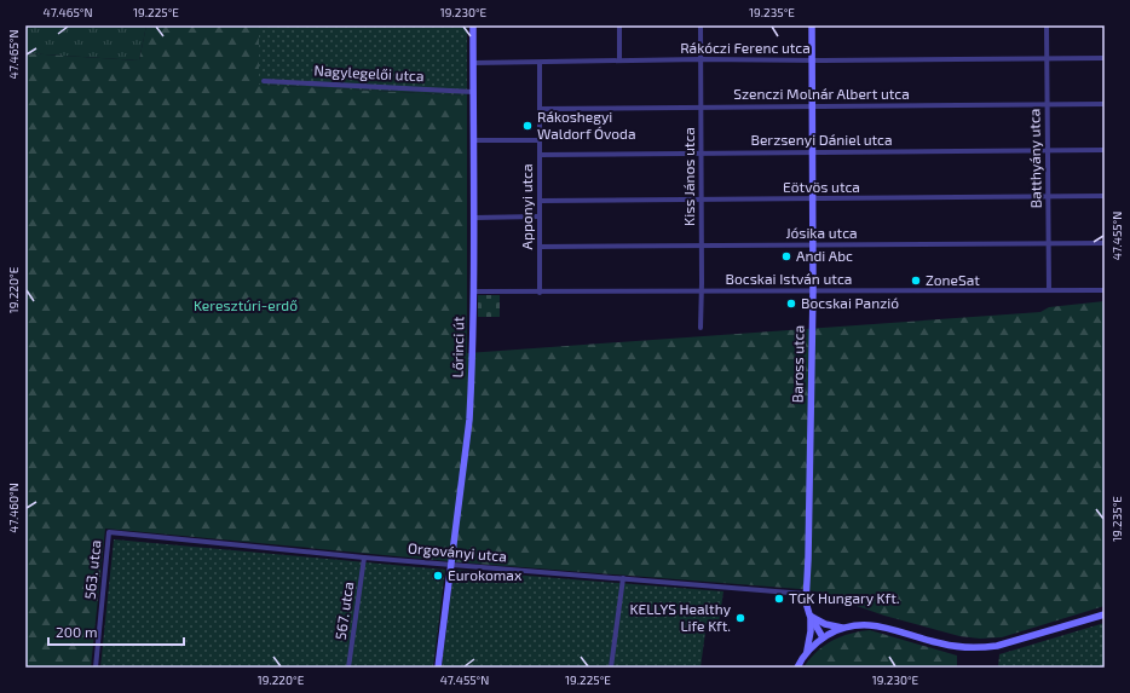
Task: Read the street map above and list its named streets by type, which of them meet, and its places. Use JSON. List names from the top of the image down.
{
  "streets": {
    "street": [
      "Rákóczi Ferenc utca",
      "Nagylegelői utca",
      "Szenczi Molnár Albert utca",
      "Berzsenyi Dániel utca",
      "Batthyány utca",
      "Kiss János utca",
      "Eötvös utca",
      "Apponyi utca",
      "Jósika utca",
      "Bocskai István utca",
      "Lőrinci út",
      "Baross utca",
      "Orgoványi utca",
      "563. utca",
      "567. utca"
    ]
  },
  "crossings": [
    ["Rákóczi Ferenc utca", "Batthyány utca"],
    ["Rákóczi Ferenc utca", "Kiss János utca"],
    ["Rákóczi Ferenc utca", "Apponyi utca"],
    ["Rákóczi Ferenc utca", "Lőrinci út"],
    ["Rákóczi Ferenc utca", "Baross utca"],
    ["Nagylegelői utca", "Lőrinci út"],
    ["Szenczi Molnár Albert utca", "Batthyány utca"],
    ["Szenczi Molnár Albert utca", "Kiss János utca"],
    ["Szenczi Molnár Albert utca", "Apponyi utca"],
    ["Szenczi Molnár Albert utca", "Baross utca"],
    ["Berzsenyi Dániel utca", "Batthyány utca"],
    ["Berzsenyi Dániel utca", "Kiss János utca"],
    ["Berzsenyi Dániel utca", "Apponyi utca"],
    ["Berzsenyi Dániel utca", "Baross utca"],
    ["Batthyány utca", "Eötvös utca"],
    ["Batthyány utca", "Jósika utca"],
    ["Batthyány utca", "Bocskai István utca"],
    ["Kiss János utca", "Eötvös utca"],
    ["Kiss János utca", "Jósika utca"],
    ["Kiss János utca", "Bocskai István utca"],
    ["Eötvös utca", "Apponyi utca"],
    ["Eötvös utca", "Baross utca"],
    ["Apponyi utca", "Jósika utca"],
    ["Apponyi utca", "Bocskai István utca"],
    ["Jósika utca", "Baross utca"],
    ["Bocskai István utca", "Lőrinci út"],
    ["Bocskai István utca", "Baross utca"],
    ["Lőrinci út", "Orgoványi utca"],
    ["Baross utca", "Orgoványi utca"],
    ["Orgoványi utca", "563. utca"],
    ["Orgoványi utca", "567. utca"]
  ],
  "parks": ["Keresztúri-erdő"],
  "places": [
    "Rákoshegyi Waldorf Óvoda",
    "Andi Abc",
    "ZoneSat",
    "Bocskai Panzió",
    "Eurokomax",
    "TGK Hungary Kft.",
    "KELLYS Healthy Life Kft."
  ],
  "scale_bar": "200 m",
  "coordinates": [
    "47.465°N",
    "19.225°E",
    "19.230°E",
    "19.235°E",
    "47.455°N",
    "19.220°E",
    "47.460°N"
  ]
}
